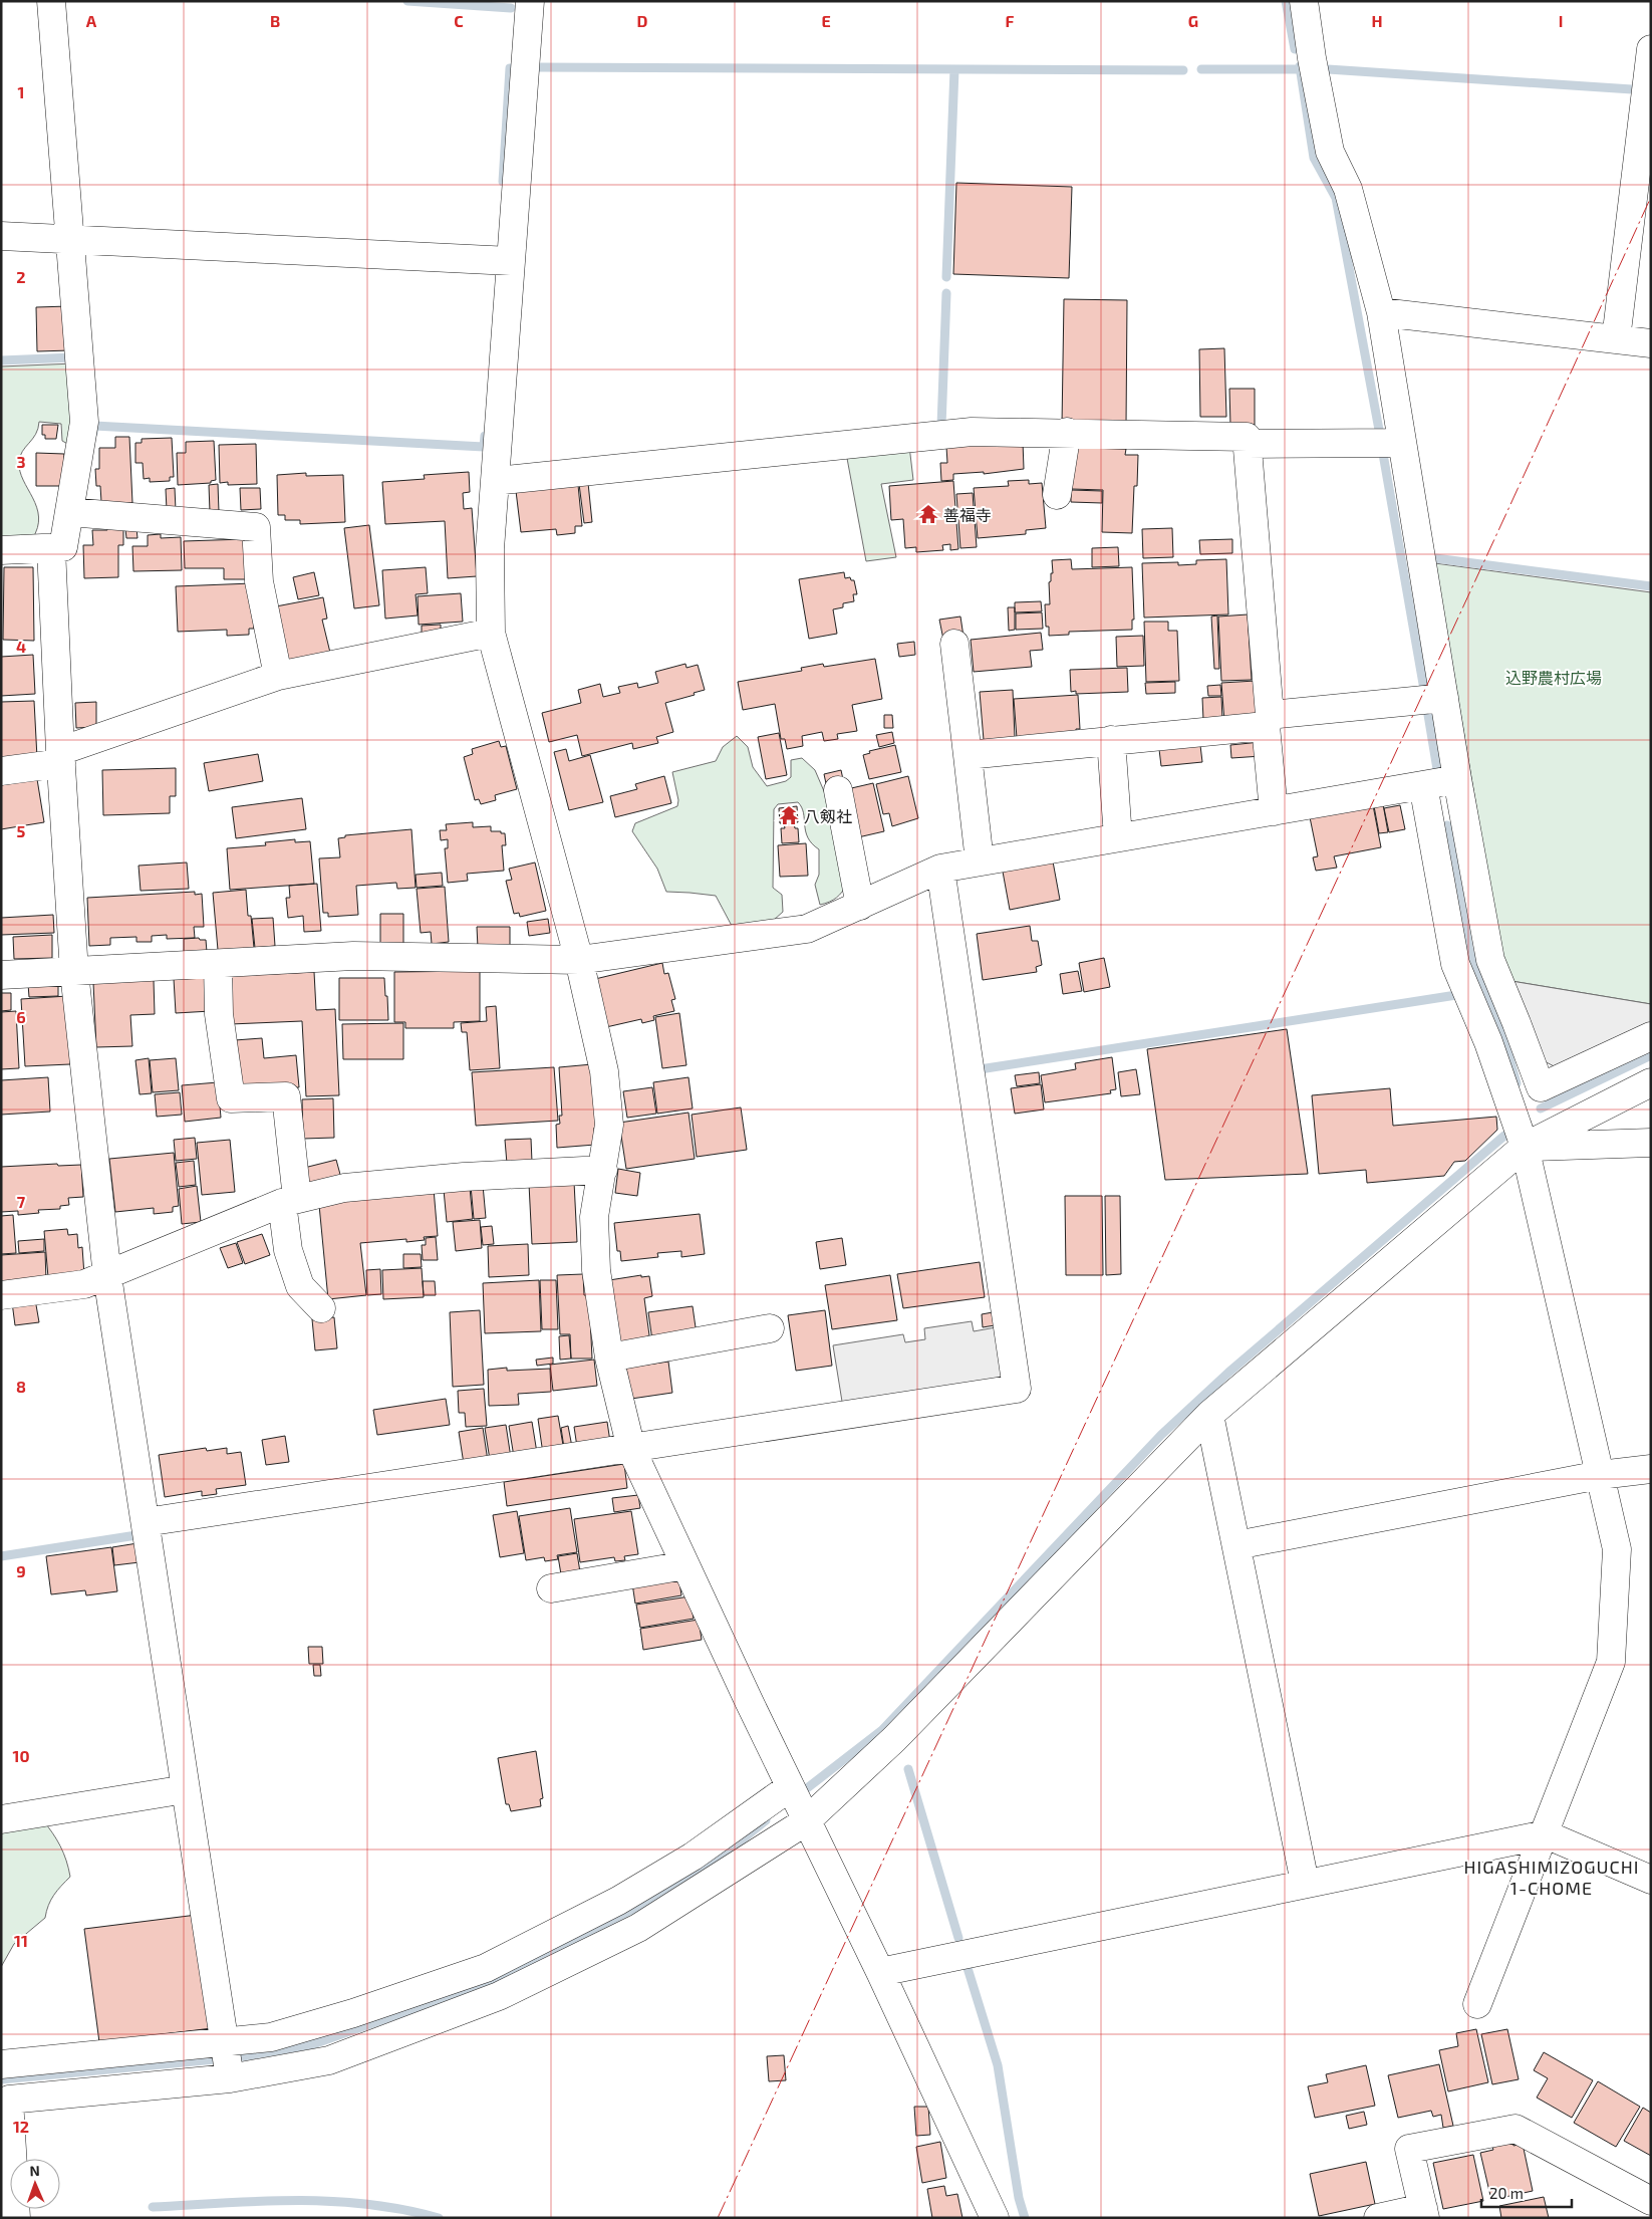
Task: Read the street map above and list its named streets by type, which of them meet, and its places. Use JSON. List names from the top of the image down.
{
  "districts": ["HIGASHIMIZOGUCHI 1-CHOME"],
  "parks": ["込野農村広場"],
  "places": {
    "temple": ["善福寺", "八剱社"]
  },
  "scale_bar": "20 m",
  "north": "top",
  "grid": {
    "columns": [
      "A",
      "B",
      "C",
      "D",
      "E",
      "F",
      "G",
      "H",
      "I"
    ],
    "rows": [
      "1",
      "2",
      "3",
      "4",
      "5",
      "6",
      "7",
      "8",
      "9",
      "10",
      "11",
      "12"
    ]
  }
}
